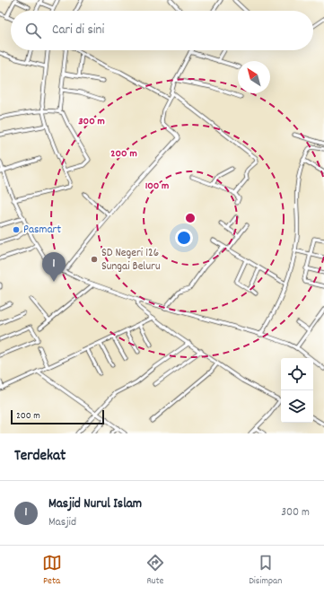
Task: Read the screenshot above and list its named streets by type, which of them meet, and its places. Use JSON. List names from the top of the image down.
{
  "places": ["Pasmart", "SD Negeri 126 Sungai Beluru"],
  "scale_bar": "200 m",
  "north": "top left",
  "page": {
    "search": "Cari di sini",
    "pins": "1",
    "scale": "200 m",
    "heading": "Terdekat",
    "list": [
      {
        "mark": "1",
        "name": "Masjid Nurul Islam",
        "note": "Masjid",
        "value": "300 m"
      }
    ],
    "nav": ["Peta", "Rute", "Disimpan"]
  },
  "rings": ["300 m", "200 m", "100 m"]
}
